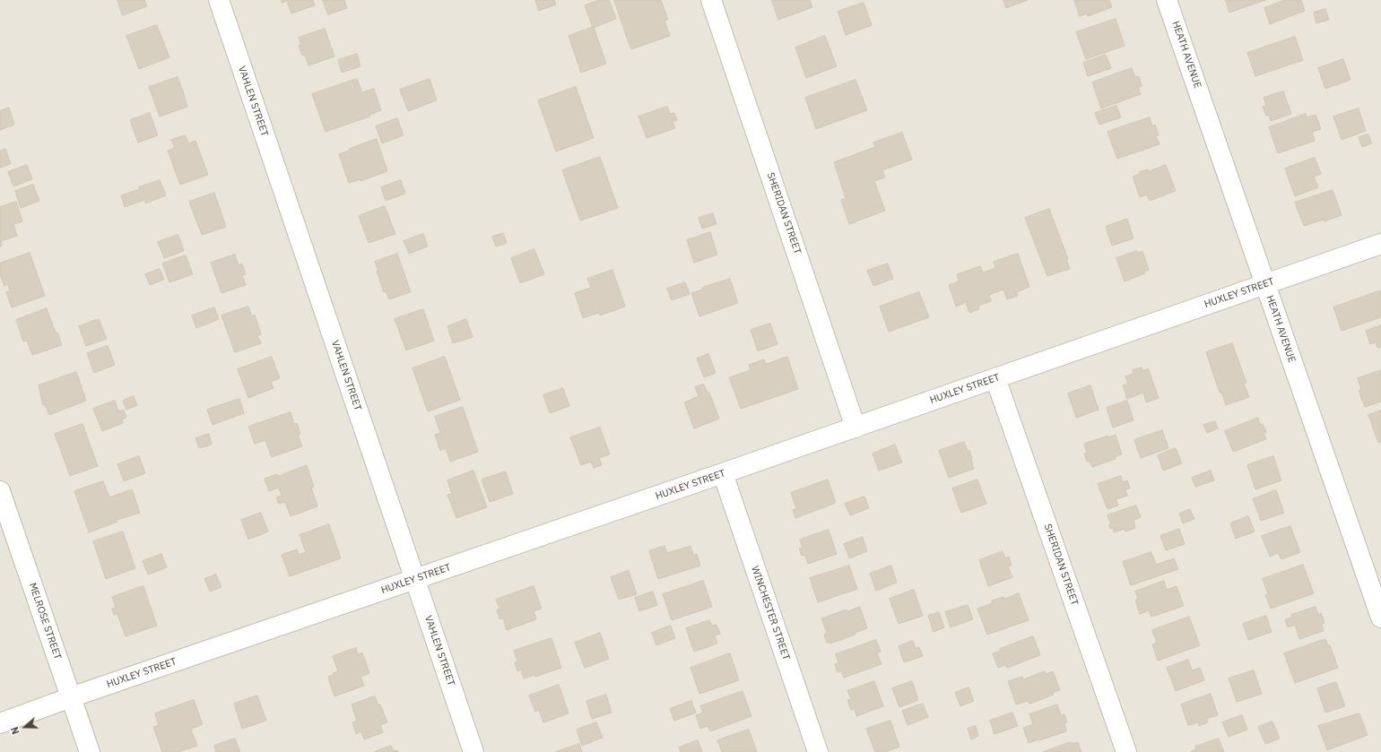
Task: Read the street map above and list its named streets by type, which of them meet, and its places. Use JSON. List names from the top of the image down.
{
  "streets": {
    "street": [
      "HEATH AVENUE",
      "VAHLEN STREET",
      "SHERIDAN STREET",
      "HUXLEY STREET",
      "WINCHESTER STREET",
      "MELROSE STREET"
    ]
  },
  "crossings": [
    ["HEATH AVENUE", "HUXLEY STREET"],
    ["VAHLEN STREET", "HUXLEY STREET"],
    ["SHERIDAN STREET", "HUXLEY STREET"],
    ["HUXLEY STREET", "WINCHESTER STREET"],
    ["HUXLEY STREET", "MELROSE STREET"]
  ],
  "north": "left"
}
